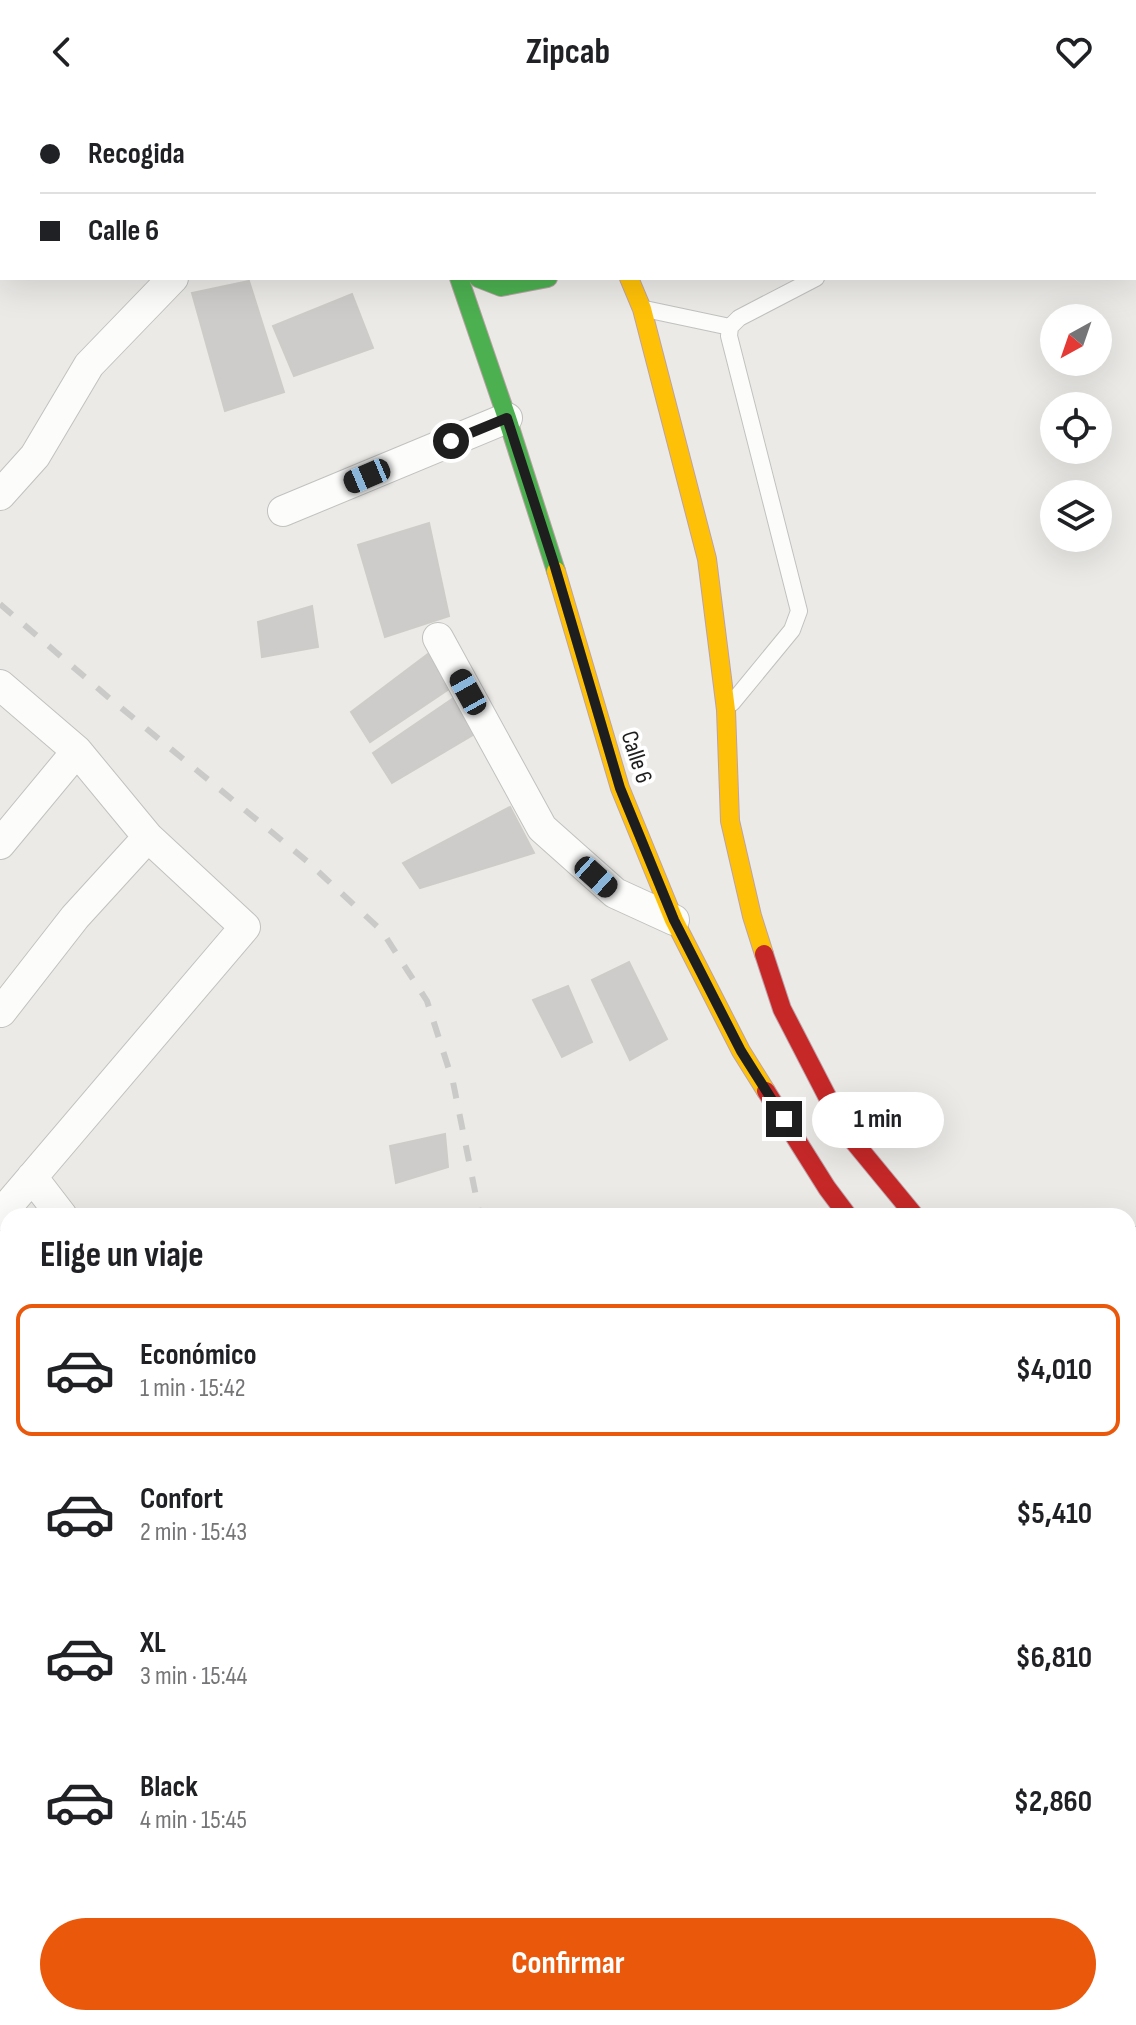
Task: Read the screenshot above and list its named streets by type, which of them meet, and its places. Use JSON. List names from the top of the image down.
{
  "streets": {
    "highway": ["Calle 6"]
  },
  "north": "bottom left",
  "page": {
    "header": "Zipcab",
    "banner": ["Recogida", "Calle 6"],
    "bubble": "1 min",
    "heading": "Elige un viaje",
    "list": [
      {
        "name": "Económico",
        "note": "1 min · 15:42",
        "value": "$4,010"
      },
      {
        "name": "Confort",
        "note": "2 min · 15:43",
        "value": "$5,410"
      },
      {
        "name": "XL",
        "note": "3 min · 15:44",
        "value": "$6,810"
      },
      {
        "name": "Black",
        "note": "4 min · 15:45",
        "value": "$2,860"
      }
    ],
    "buttons": "Confirmar"
  }
}
